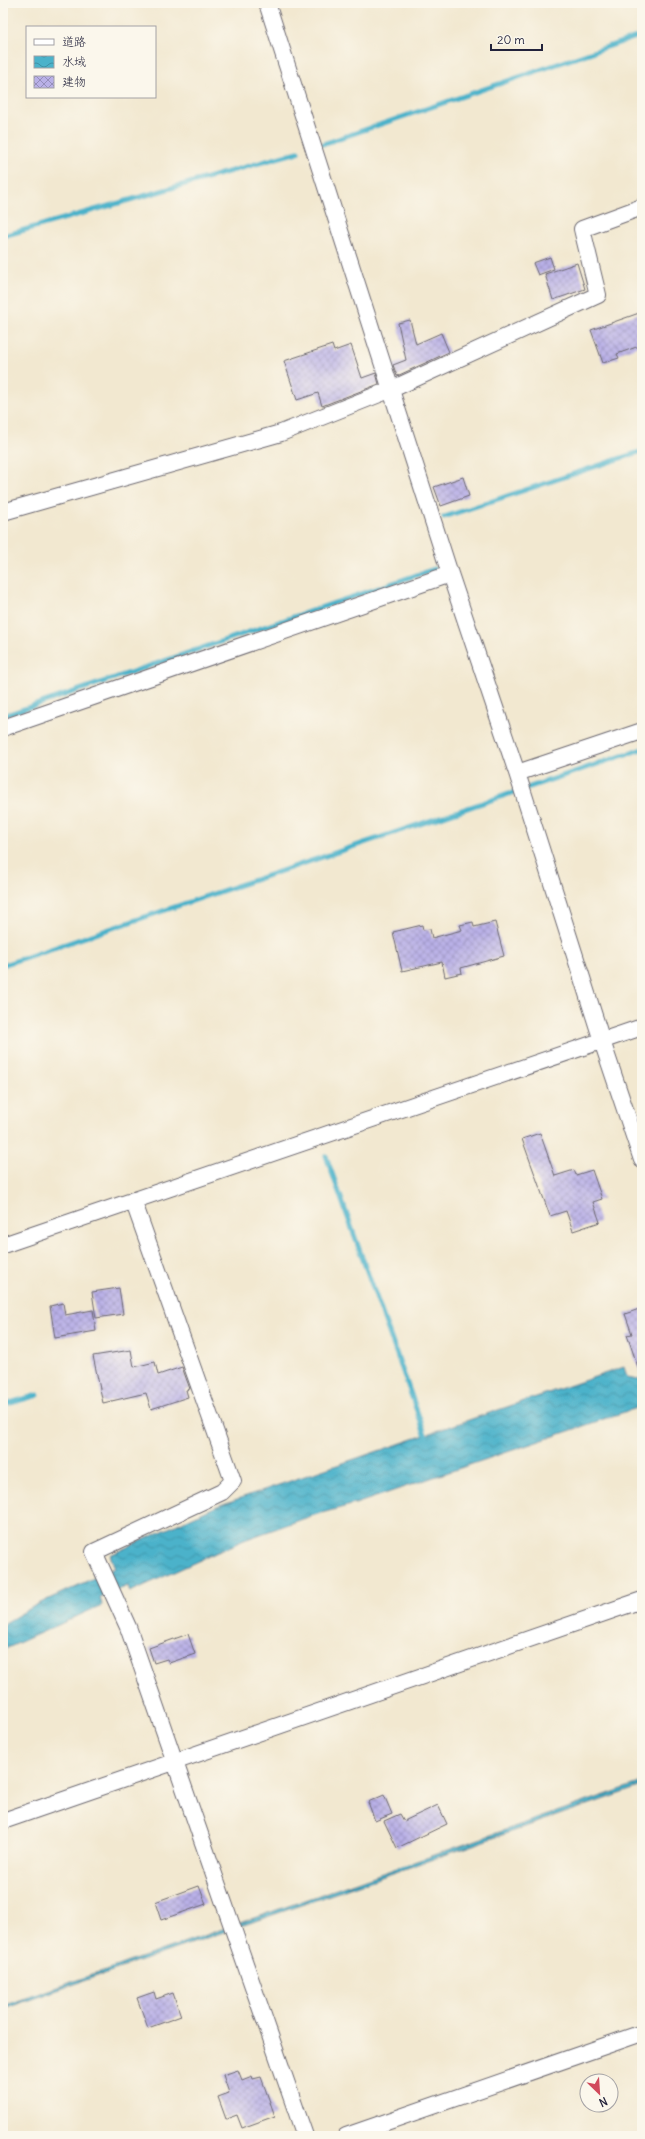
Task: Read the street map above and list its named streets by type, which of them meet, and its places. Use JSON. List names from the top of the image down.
{
  "legend": ["道路", "水域", "建物"],
  "scale_bar": "20 m",
  "north": "bottom right"
}
